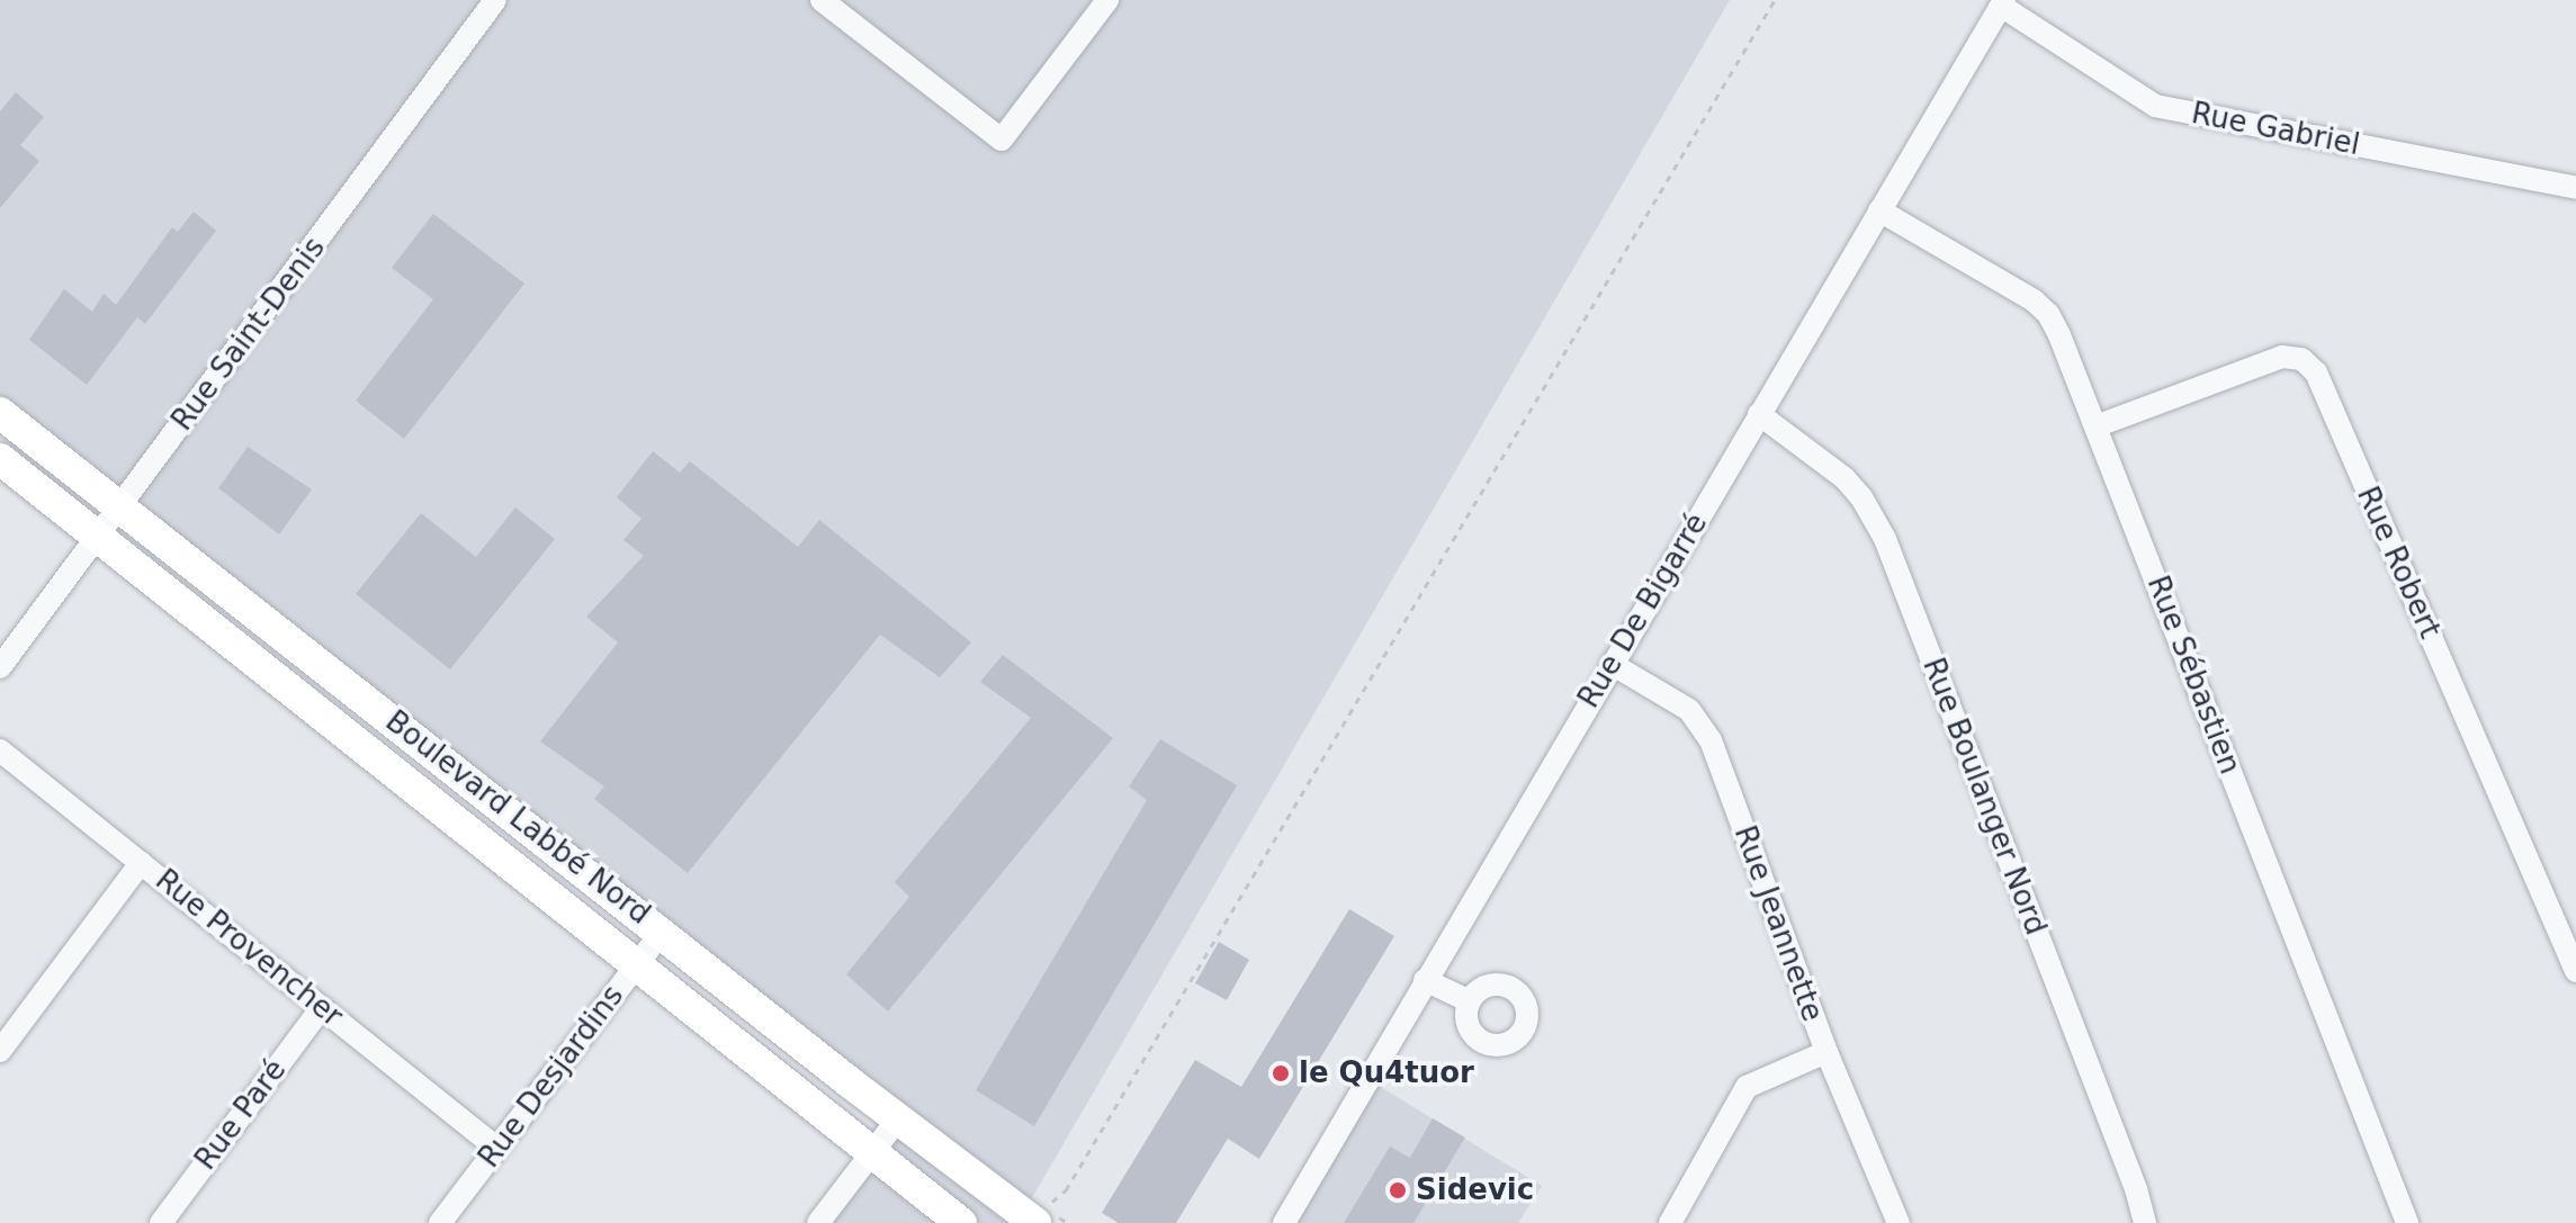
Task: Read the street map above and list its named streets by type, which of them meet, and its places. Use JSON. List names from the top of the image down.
{
  "streets": {
    "main road": ["Boulevard Labbé Nord"],
    "street": [
      "Rue Gabriel",
      "Rue Saint-Denis",
      "Rue Robert",
      "Rue De Bigarré",
      "Rue Sébastien",
      "Rue Boulanger Nord",
      "Rue Jeannette",
      "Rue Provencher",
      "Rue Desjardins",
      "Rue Paré"
    ]
  },
  "crossings": [
    ["Rue Gabriel", "Rue De Bigarré"],
    ["Rue Saint-Denis", "Boulevard Labbé Nord"],
    ["Rue Robert", "Rue Sébastien"],
    ["Rue De Bigarré", "Rue Sébastien"],
    ["Rue De Bigarré", "Rue Boulanger Nord"],
    ["Rue De Bigarré", "Rue Jeannette"],
    ["Boulevard Labbé Nord", "Rue Desjardins"],
    ["Rue Provencher", "Rue Desjardins"],
    ["Rue Provencher", "Rue Paré"]
  ],
  "places": ["le Qu4tuor", "Sidevic"]
}
